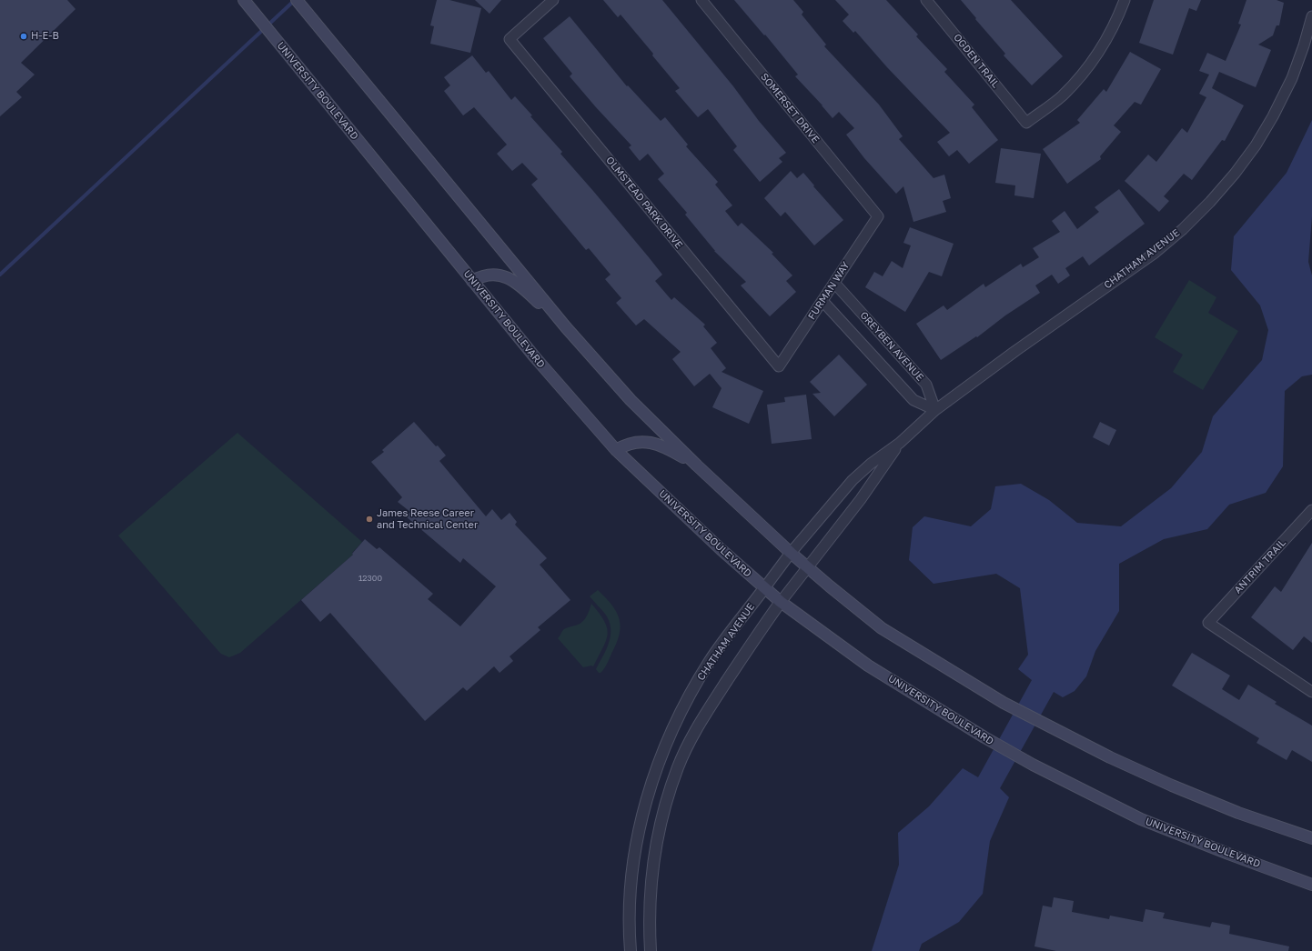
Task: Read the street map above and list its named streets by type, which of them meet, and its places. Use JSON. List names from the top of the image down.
{
  "streets": {
    "main road": ["UNIVERSITY BOULEVARD"],
    "street": [
      "OGDEN TRAIL",
      "SOMERSET DRIVE",
      "OLMSTEAD PARK DRIVE",
      "CHATHAM AVENUE",
      "FURMAN WAY",
      "GREYBEN AVENUE",
      "ANTRIM TRAIL"
    ]
  },
  "crossings": [
    ["UNIVERSITY BOULEVARD", "CHATHAM AVENUE"],
    ["SOMERSET DRIVE", "FURMAN WAY"],
    ["OLMSTEAD PARK DRIVE", "FURMAN WAY"],
    ["CHATHAM AVENUE", "GREYBEN AVENUE"],
    ["FURMAN WAY", "GREYBEN AVENUE"]
  ],
  "places": ["H-E-B", "James Reese Career and Technical Center"],
  "house_numbers": ["12300"]
}
